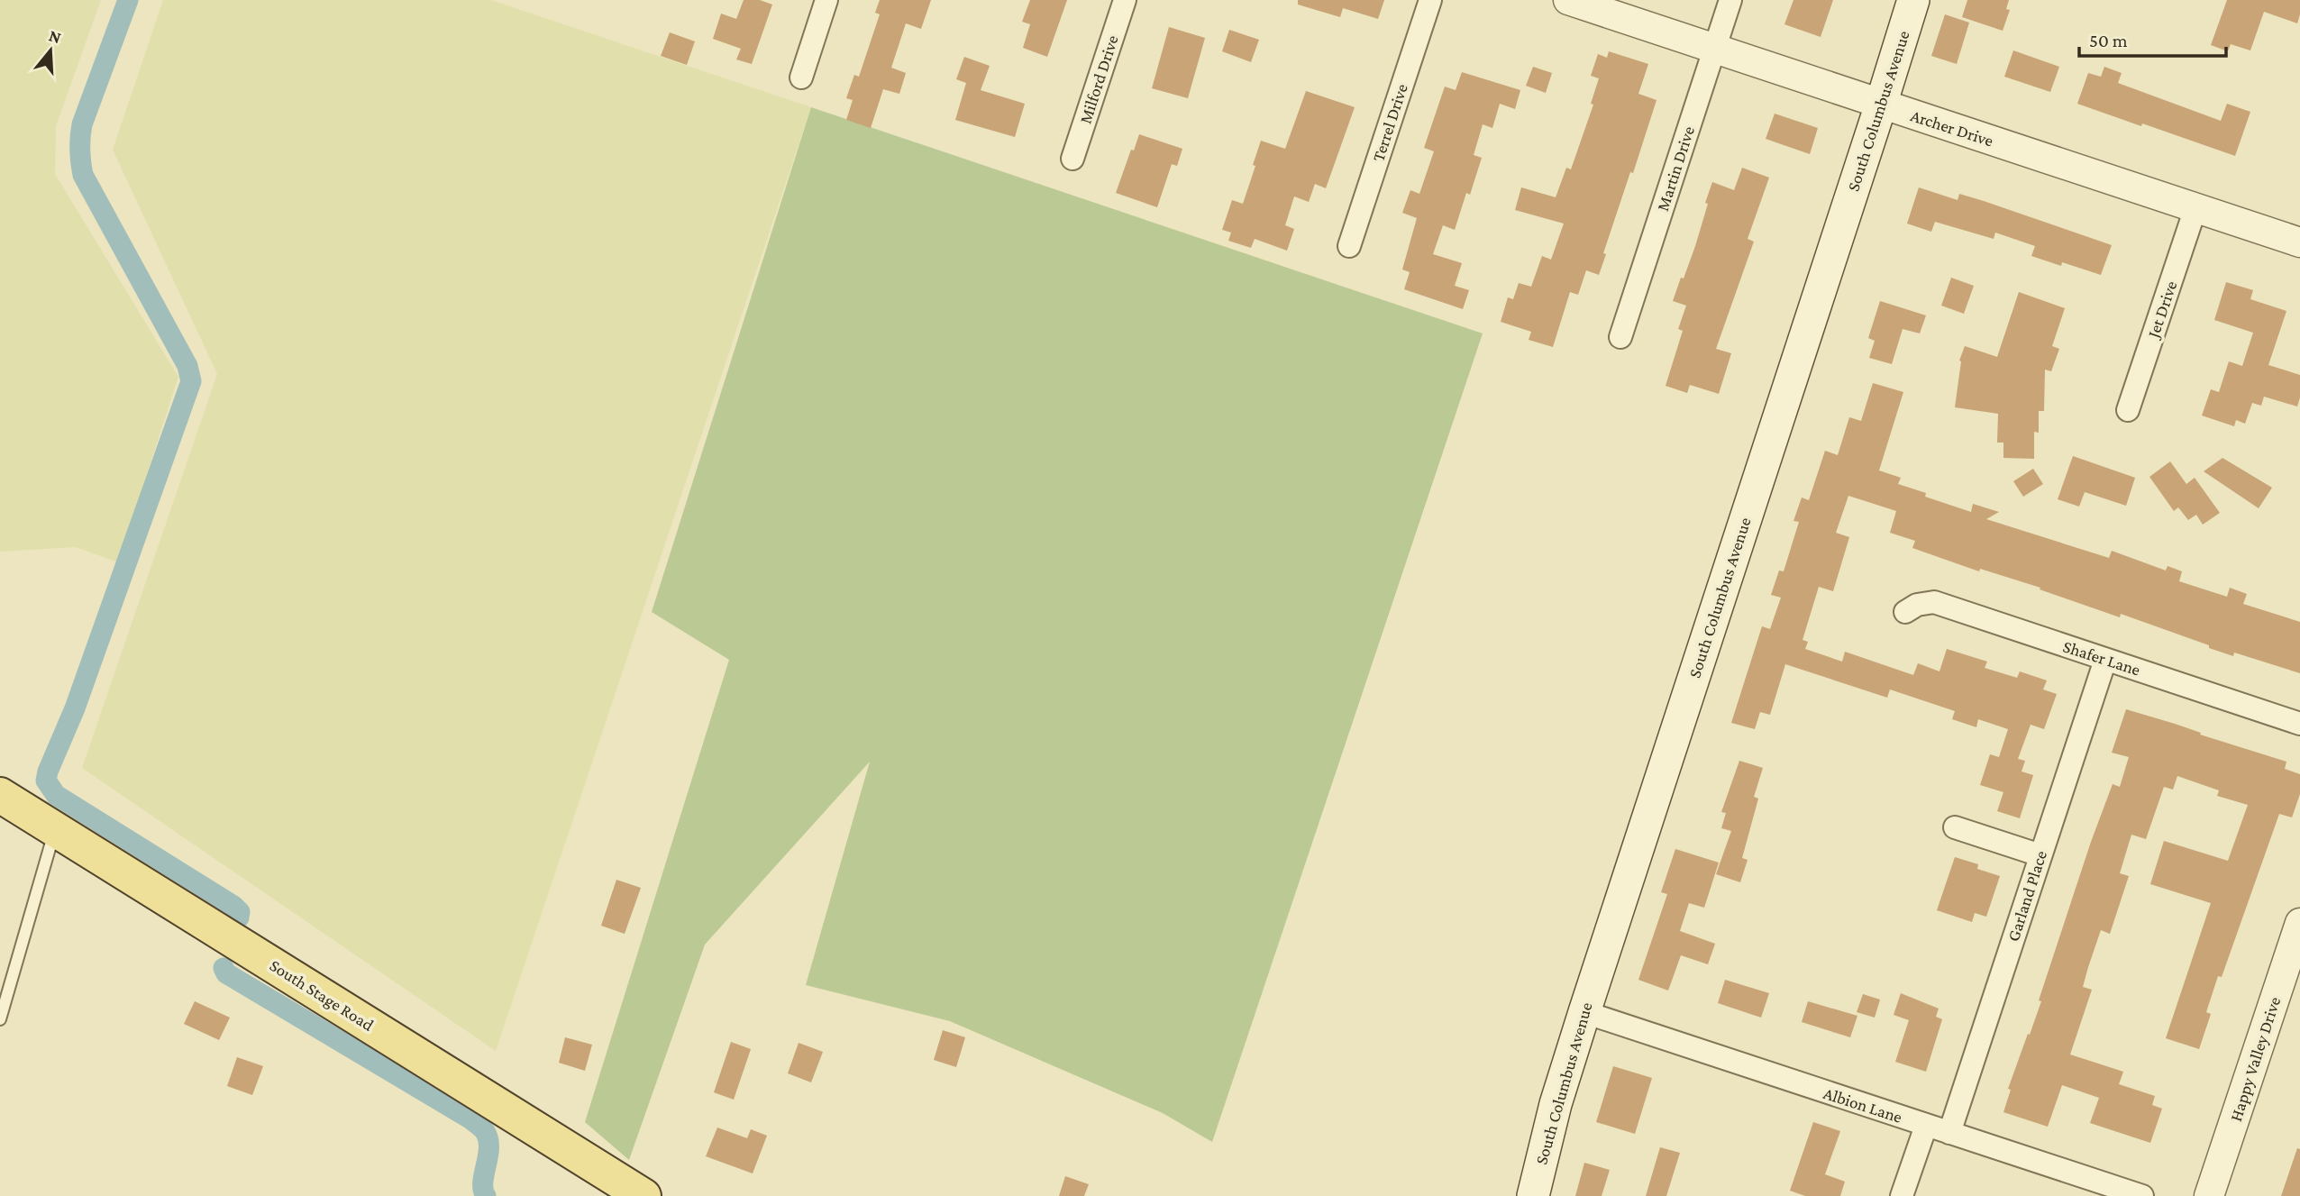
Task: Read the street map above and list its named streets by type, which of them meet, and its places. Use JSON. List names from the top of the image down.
{
  "streets": {
    "main road": ["South Columbus Avenue", "South Stage Road"],
    "street": [
      "Milford Drive",
      "Terrel Drive",
      "Archer Drive",
      "Martin Drive",
      "Jet Drive",
      "Shafer Lane",
      "Garland Place",
      "Happy Valley Drive",
      "Albion Lane"
    ]
  },
  "crossings": [
    ["South Columbus Avenue", "Archer Drive"],
    ["South Columbus Avenue", "Albion Lane"],
    ["Archer Drive", "Martin Drive"],
    ["Archer Drive", "Jet Drive"],
    ["Shafer Lane", "Garland Place"],
    ["Garland Place", "Albion Lane"]
  ],
  "scale_bar": "50 m",
  "north": "top"
}
